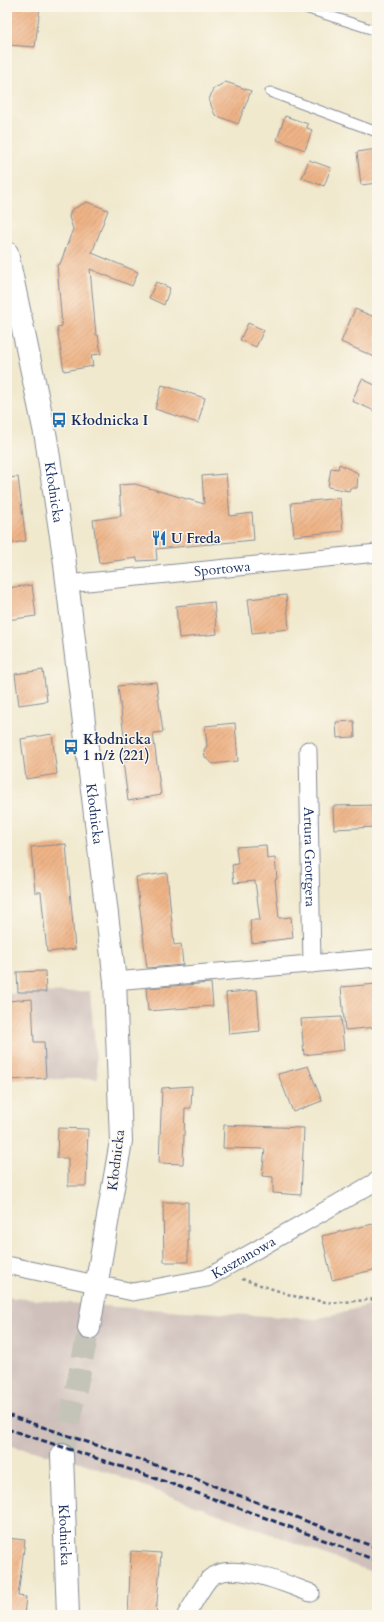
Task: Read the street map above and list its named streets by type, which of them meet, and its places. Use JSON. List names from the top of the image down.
{
  "streets": {
    "main road": ["Kłodnicka"],
    "street": ["Sportowa", "Artura Grottgera", "Kasztanowa"]
  },
  "crossings": [
    ["Kłodnicka", "Sportowa"],
    ["Kłodnicka", "Kasztanowa"]
  ],
  "places": {
    "bus stop": ["Kłodnicka I", "Kłodnicka 1 n/ż (221)"],
    "restaurant": ["U Freda"]
  }
}
